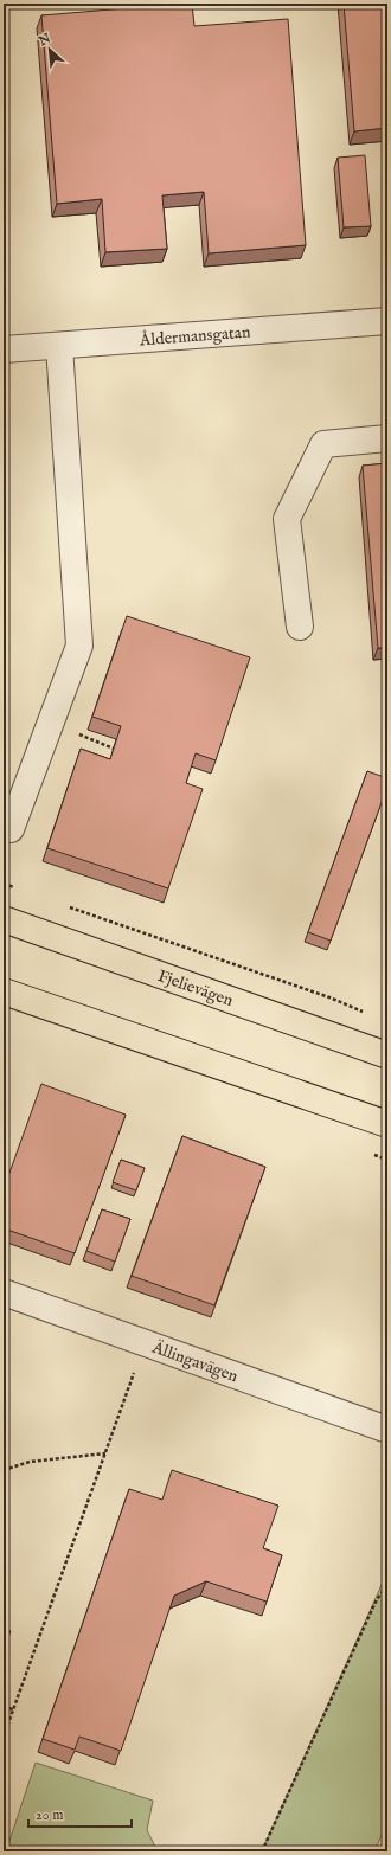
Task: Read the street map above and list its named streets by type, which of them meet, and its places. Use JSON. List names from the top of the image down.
{
  "streets": {
    "main road": ["Fjelievägen"],
    "street": ["Åldermansgatan", "Ällingavägen"]
  },
  "scale_bar": "20 m",
  "north": "top left"
}
